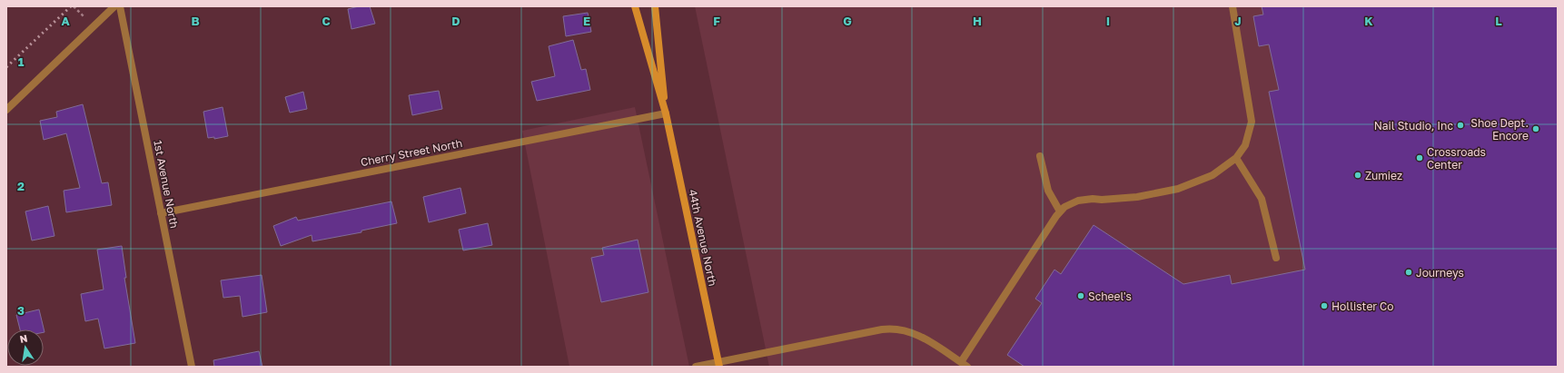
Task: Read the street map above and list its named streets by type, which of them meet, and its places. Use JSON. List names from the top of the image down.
{
  "streets": {
    "main road": ["44th Avenue North"],
    "street": ["Cherry Street North", "1st Avenue North"]
  },
  "crossings": [
    ["Cherry Street North", "1st Avenue North"],
    ["Cherry Street North", "44th Avenue North"]
  ],
  "places": [
    "Nail Studio, Inc",
    "Shoe Dept. Encore",
    "Crossroads Center",
    "Zumiez",
    "Journeys",
    "Scheel's",
    "Hollister Co"
  ],
  "north": "top",
  "grid": {
    "columns": [
      "A",
      "B",
      "C",
      "D",
      "E",
      "F",
      "G",
      "H",
      "I",
      "J",
      "K",
      "L"
    ],
    "rows": ["1", "2", "3"]
  }
}
